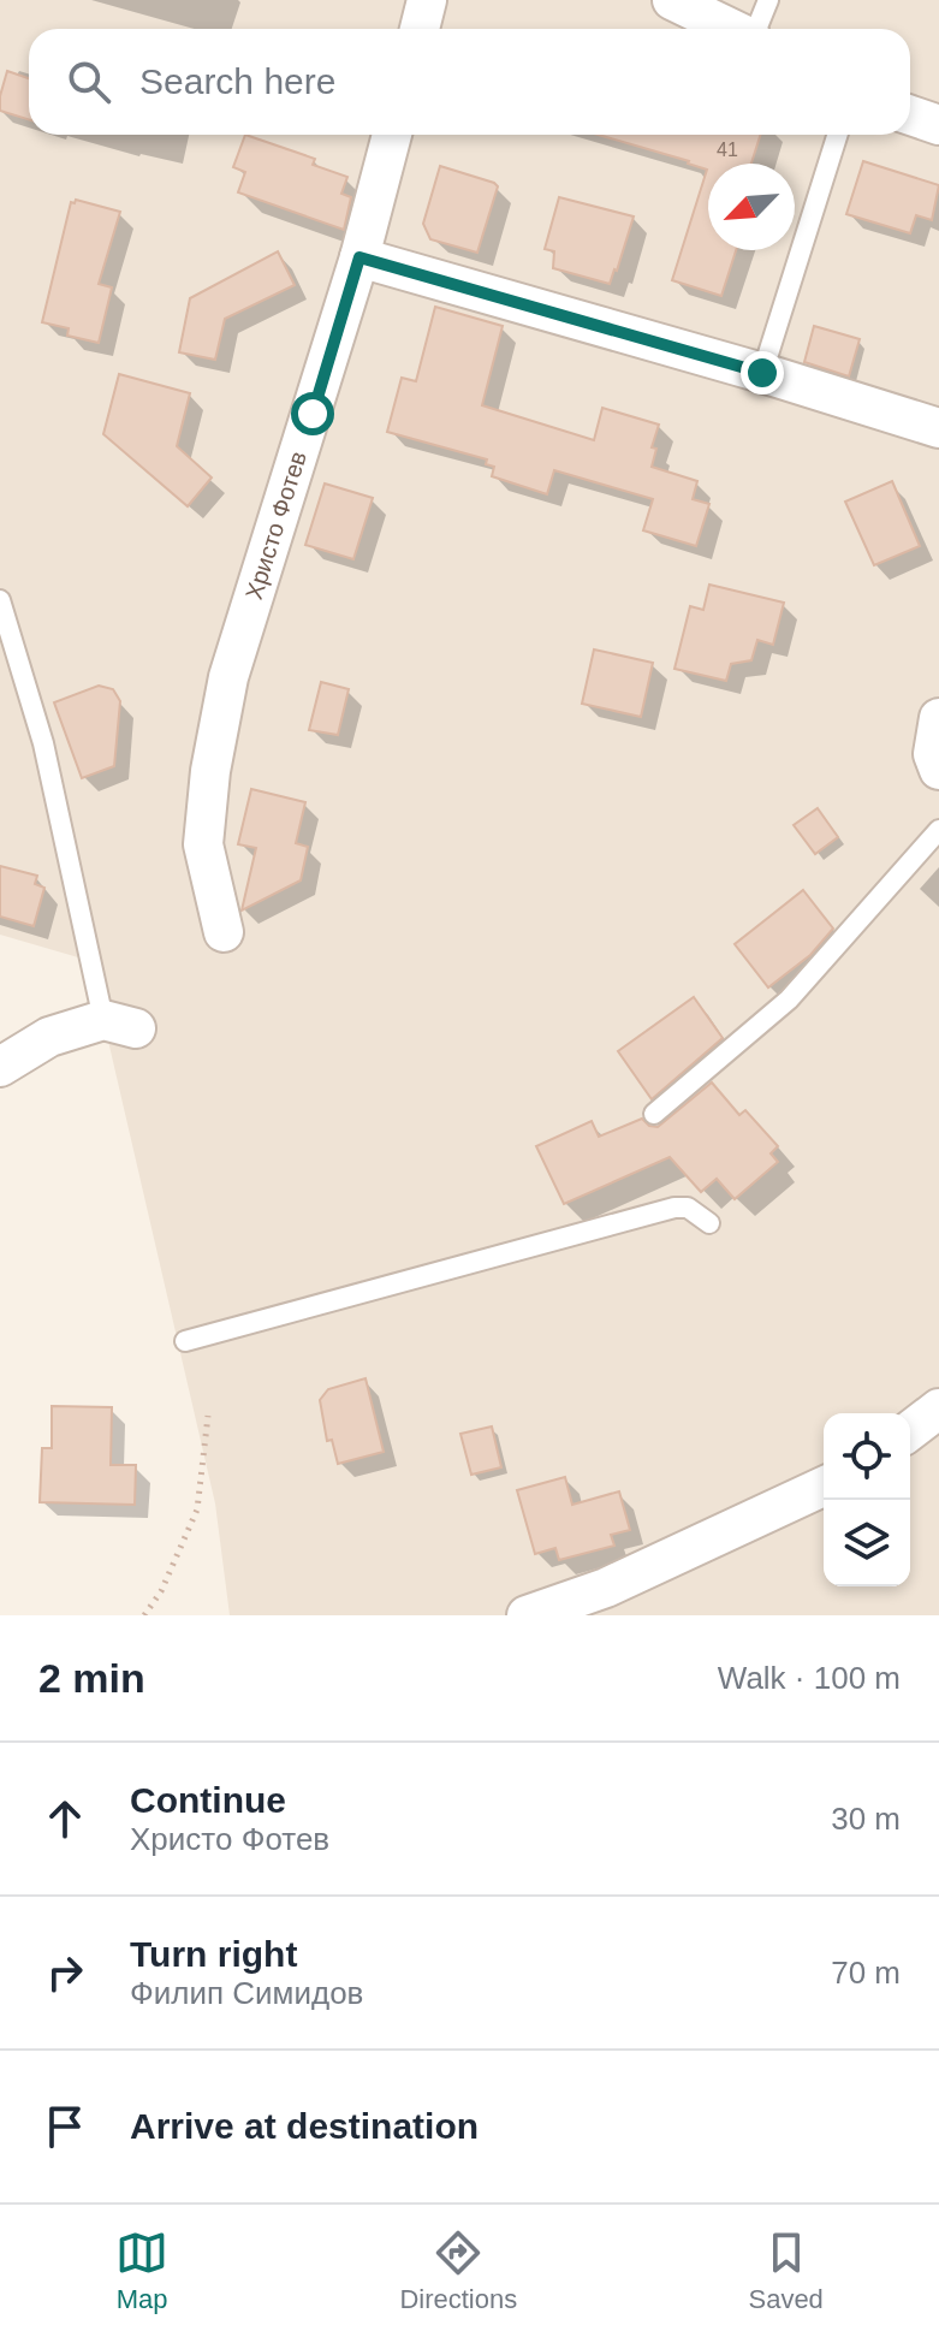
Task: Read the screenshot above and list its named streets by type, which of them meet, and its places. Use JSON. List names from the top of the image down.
{
  "streets": {
    "street": ["Христо Фотев"]
  },
  "house_numbers": ["41"],
  "north": "bottom left",
  "page": {
    "search": "Search here",
    "heading": ["2 min", "Walk · 100 m"],
    "list": [
      ["Continue", "Христо Фотев", "30 m"],
      ["Turn right", "Филип Симидов", "70 m"],
      "Arrive at destination"
    ],
    "nav": ["Map", "Directions", "Saved"]
  }
}
